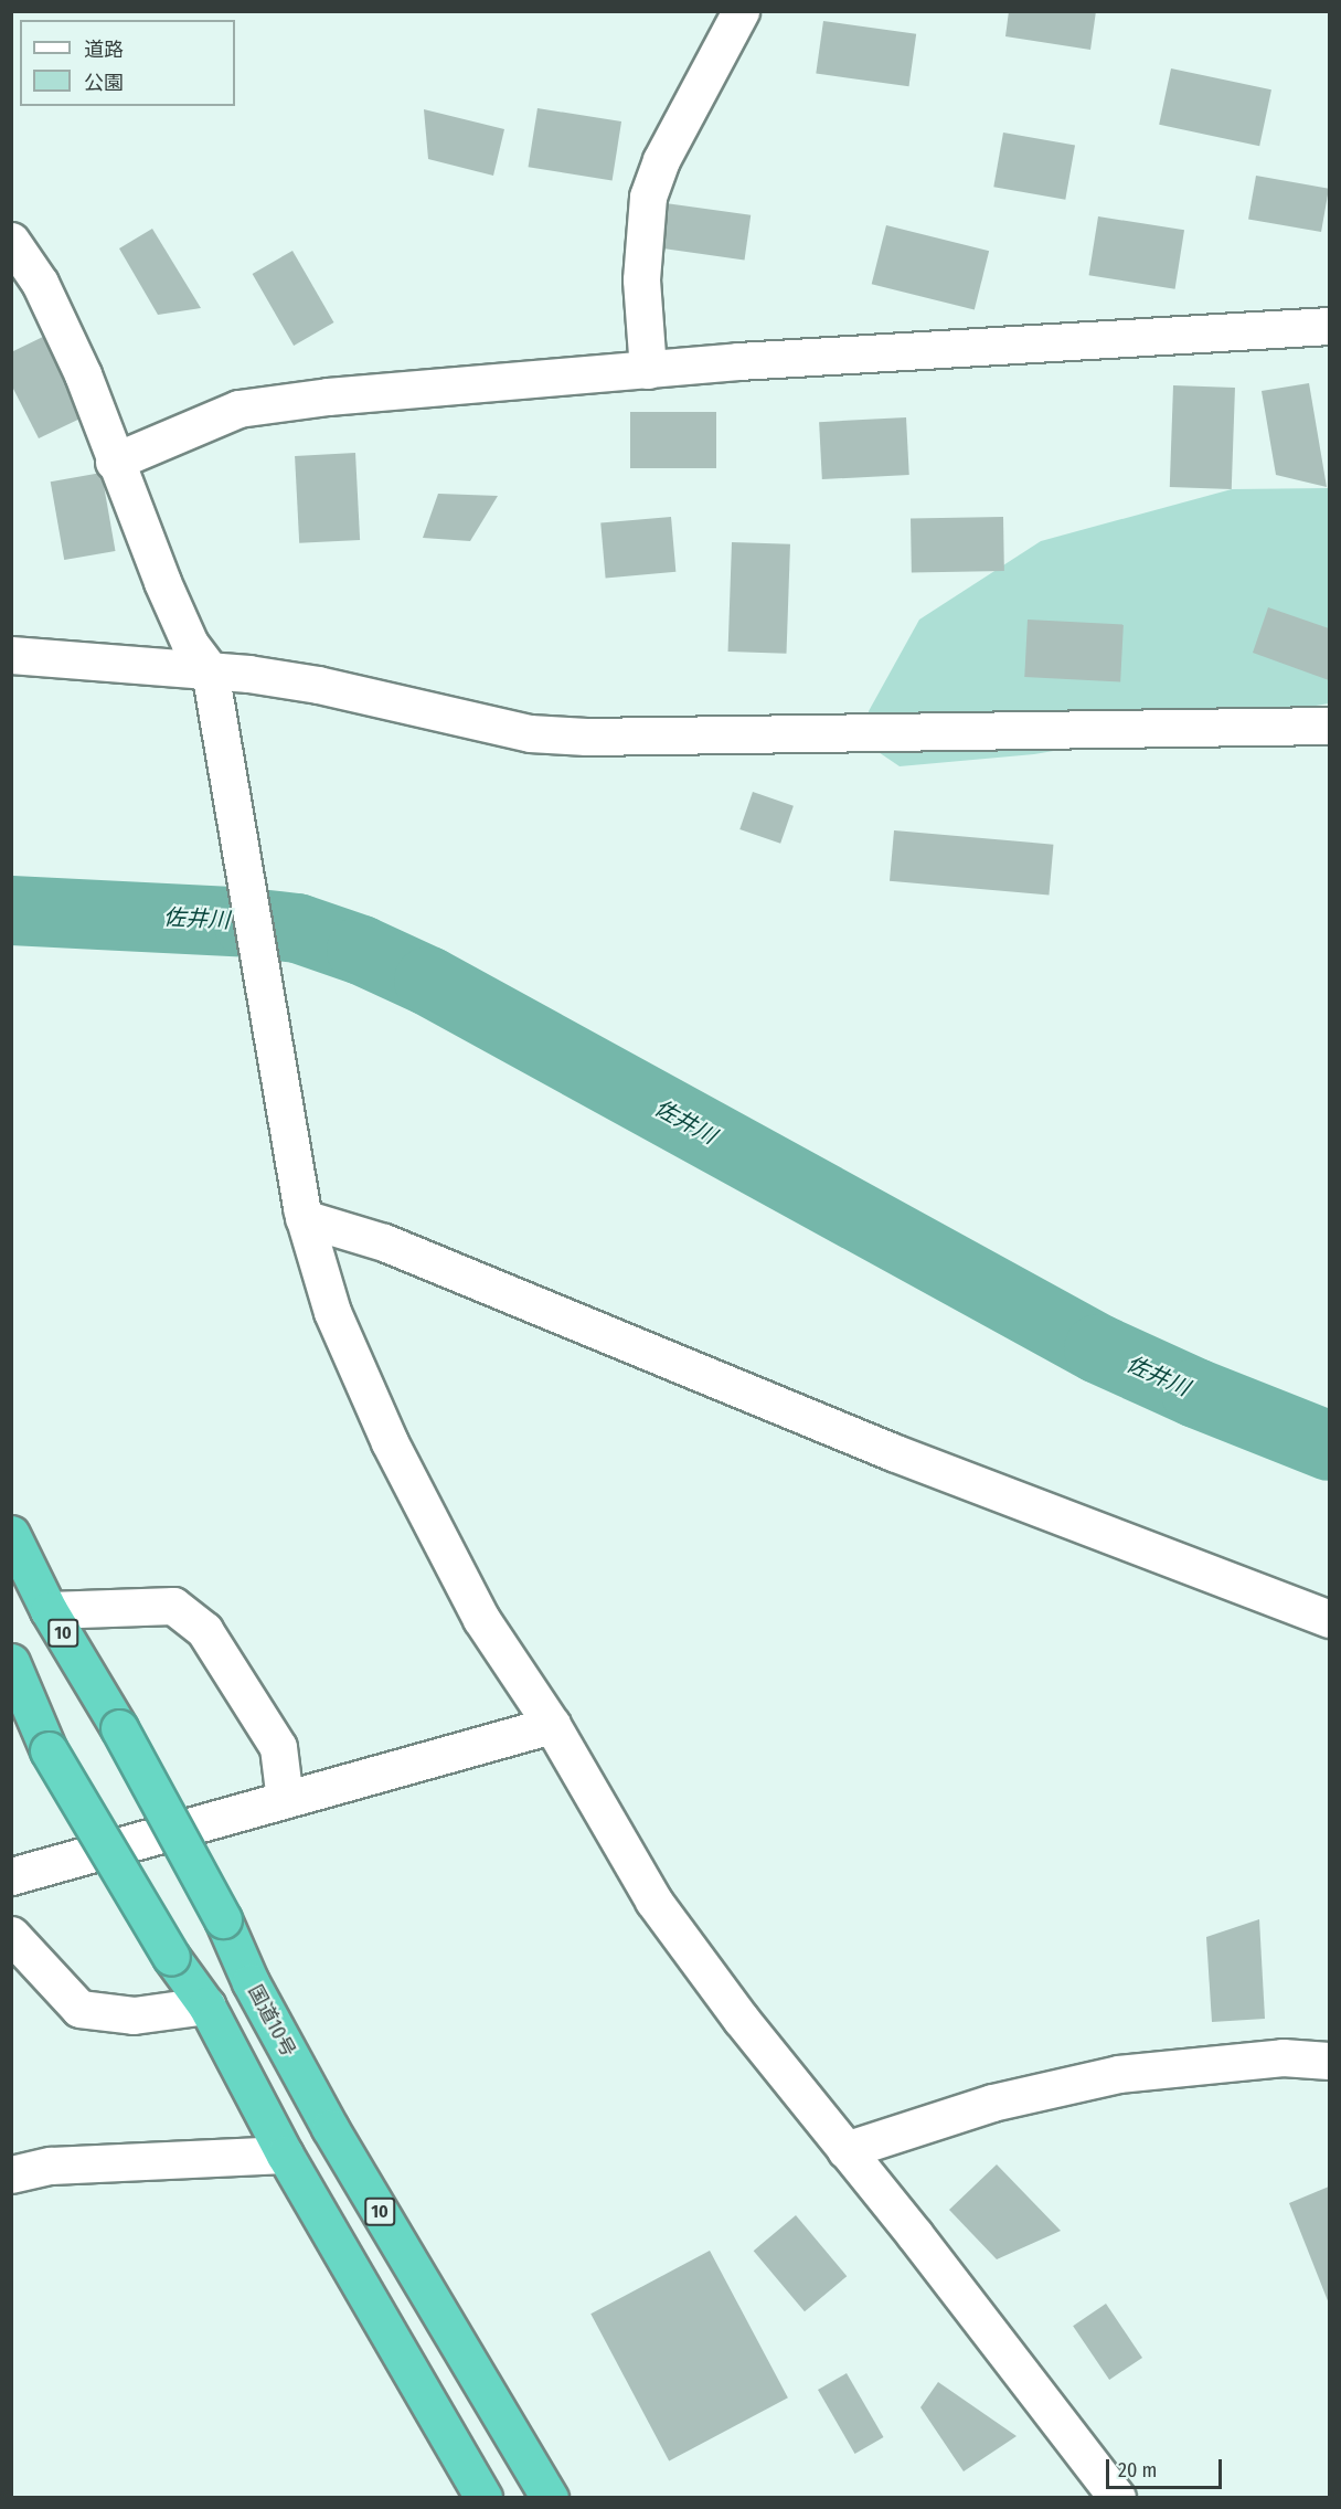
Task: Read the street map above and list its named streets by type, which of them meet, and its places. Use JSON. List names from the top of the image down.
{
  "streets": {
    "highway": ["10", "国道10号"]
  },
  "water": ["佐井川"],
  "legend": ["道路", "公園"],
  "scale_bar": "20 m"
}
